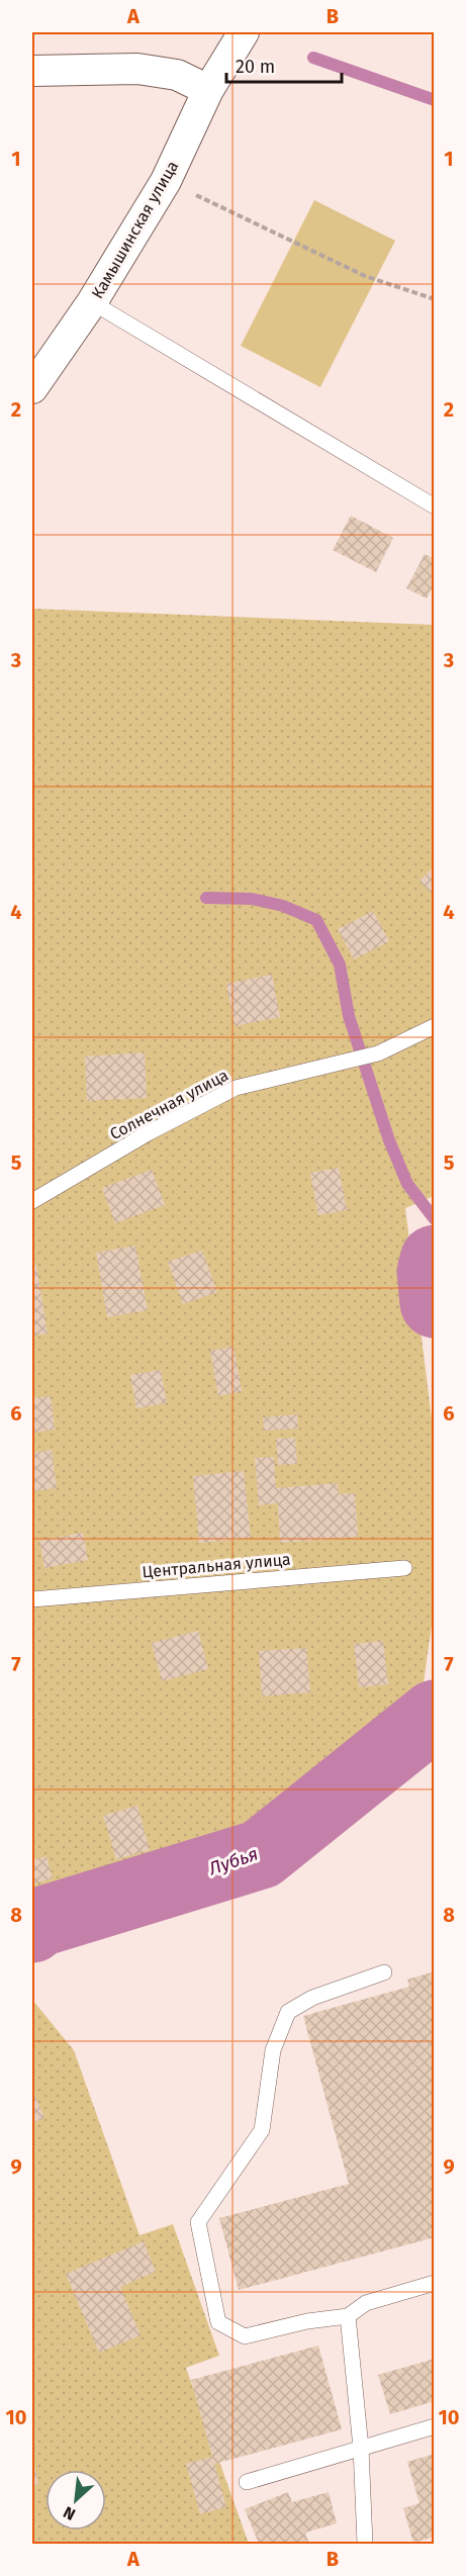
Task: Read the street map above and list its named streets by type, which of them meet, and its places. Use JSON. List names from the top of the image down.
{
  "streets": {
    "street": ["Камышинская улица"],
    "lane": ["Солнечная улица", "Центральная улица"]
  },
  "water": ["Лубья"],
  "scale_bar": "20 m",
  "north": "bottom left",
  "grid": {
    "columns": ["A", "B"],
    "rows": [
      "1",
      "2",
      "3",
      "4",
      "5",
      "6",
      "7",
      "8",
      "9",
      "10"
    ]
  }
}
